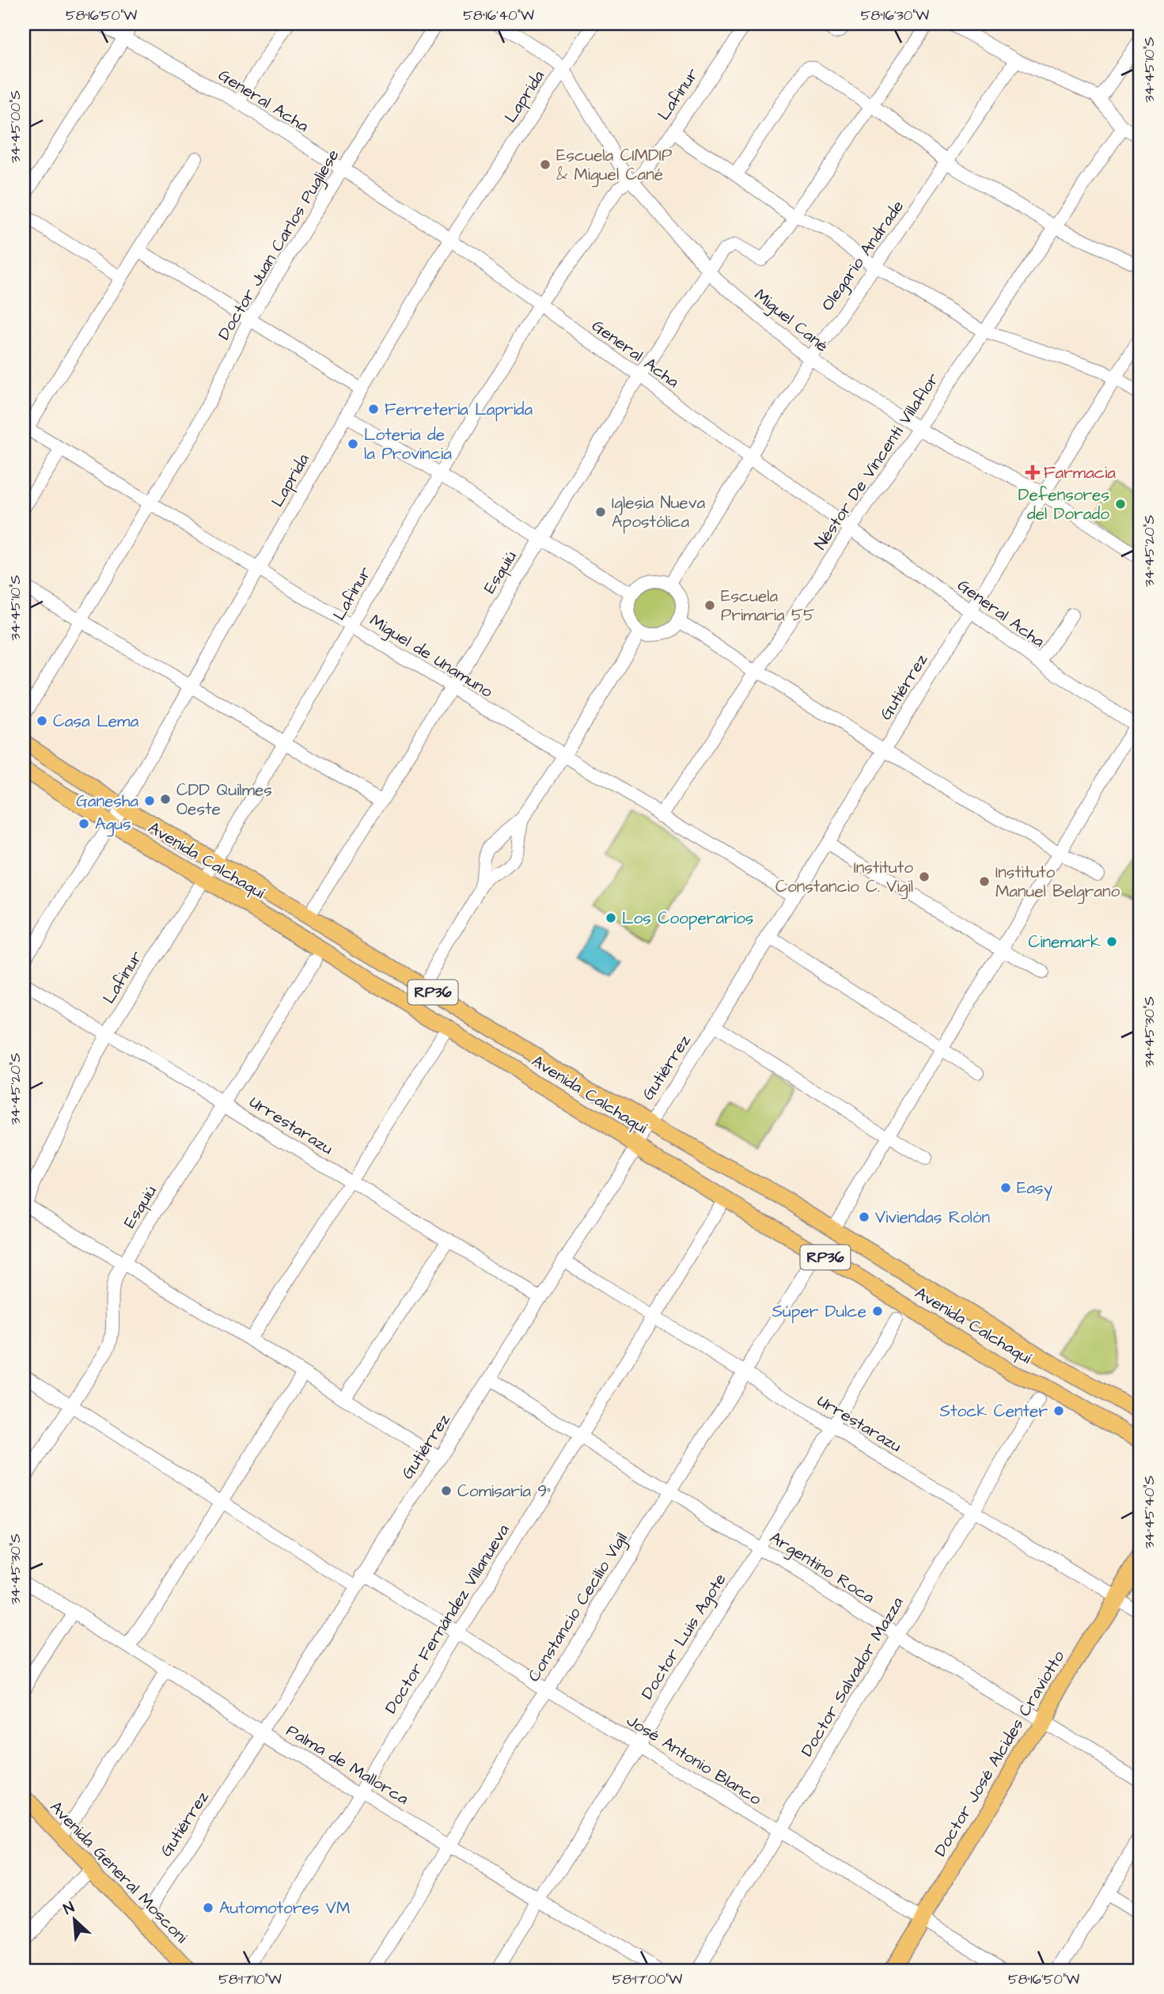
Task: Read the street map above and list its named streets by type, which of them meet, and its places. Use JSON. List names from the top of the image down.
{
  "streets": {
    "main road": [
      "Avenida Calchaquí",
      "RP36",
      "Doctor José Alcides Craviotto",
      "Avenida General Mosconi"
    ],
    "street": [
      "Lafinur",
      "Laprida",
      "General Acha",
      "Doctor Juan Carlos Pugliese",
      "Olegario Andrade",
      "Miguel Cané",
      "Néstor De Vincenti Villaflor",
      "Esquiú",
      "Miguel de Unamuno",
      "Gutiérrez",
      "Urrestarazu",
      "Argentino Roca",
      "Constancio Cecilio Vigil",
      "Doctor Fernández Villanueva",
      "Doctor Luis Agote",
      "Doctor Salvador Mazza",
      "José Antonio Blanco",
      "Palma de Mallorca"
    ]
  },
  "crossings": [
    ["Lafinur", "General Acha"],
    ["Lafinur", "Miguel Cané"],
    ["Lafinur", "Miguel de Unamuno"],
    ["Lafinur", "Avenida Calchaquí"],
    ["Lafinur", "Urrestarazu"],
    ["Laprida", "General Acha"],
    ["Laprida", "Miguel Cané"],
    ["Laprida", "Miguel de Unamuno"],
    ["Laprida", "Avenida Calchaquí"],
    ["General Acha", "Doctor Juan Carlos Pugliese"],
    ["General Acha", "Olegario Andrade"],
    ["General Acha", "Néstor De Vincenti Villaflor"],
    ["General Acha", "Esquiú"],
    ["General Acha", "Gutiérrez"],
    ["Doctor Juan Carlos Pugliese", "Miguel de Unamuno"],
    ["Olegario Andrade", "Miguel Cané"],
    ["Miguel Cané", "Néstor De Vincenti Villaflor"],
    ["Miguel Cané", "Esquiú"],
    ["Miguel Cané", "Gutiérrez"],
    ["Néstor De Vincenti Villaflor", "Miguel de Unamuno"],
    ["Esquiú", "Miguel de Unamuno"],
    ["Esquiú", "Avenida Calchaquí"],
    ["Esquiú", "Urrestarazu"],
    ["Miguel de Unamuno", "Gutiérrez"],
    ["Gutiérrez", "Avenida Calchaquí"],
    ["Gutiérrez", "Urrestarazu"],
    ["Gutiérrez", "Argentino Roca"],
    ["Gutiérrez", "José Antonio Blanco"],
    ["Gutiérrez", "Palma de Mallorca"],
    ["Gutiérrez", "Avenida General Mosconi"],
    ["Avenida Calchaquí", "Doctor Fernández Villanueva"],
    ["Urrestarazu", "Constancio Cecilio Vigil"],
    ["Urrestarazu", "Doctor Fernández Villanueva"],
    ["Urrestarazu", "Doctor Luis Agote"],
    ["Urrestarazu", "Doctor Salvador Mazza"],
    ["Urrestarazu", "Doctor José Alcides Craviotto"],
    ["Argentino Roca", "Constancio Cecilio Vigil"],
    ["Argentino Roca", "Doctor Fernández Villanueva"],
    ["Argentino Roca", "Doctor Luis Agote"],
    ["Argentino Roca", "Doctor Salvador Mazza"],
    ["Argentino Roca", "Doctor José Alcides Craviotto"],
    ["Constancio Cecilio Vigil", "José Antonio Blanco"],
    ["Constancio Cecilio Vigil", "Palma de Mallorca"],
    ["Doctor Fernández Villanueva", "José Antonio Blanco"],
    ["Doctor Fernández Villanueva", "Palma de Mallorca"],
    ["Doctor Luis Agote", "José Antonio Blanco"],
    ["Doctor Luis Agote", "Palma de Mallorca"],
    ["Doctor Salvador Mazza", "José Antonio Blanco"],
    ["Doctor José Alcides Craviotto", "José Antonio Blanco"]
  ],
  "places": {
    "other": [
      "Escuela CIMDIP & Miguel Cané",
      "Ferretería Laprida",
      "Loteria de la Provincia",
      "Defensores del Dorado",
      "Iglesia Nueva Apostólica",
      "Escuela Primaria 55",
      "Casa Lema",
      "CDD Quilmes Oeste",
      "Ganesha",
      "Agus",
      "Instituto Constancio C. Vigil",
      "Instituto Manuel Belgrano",
      "Los Cooperarios",
      "Cinemark",
      "Easy",
      "Viviendas Rolón",
      "Súper Dulce",
      "Stock Center",
      "Comisaría 9°",
      "Automotores VM"
    ],
    "health": ["Farmacia"]
  },
  "north": "top left",
  "coordinates": [
    "58°16'50\"W",
    "58°16'40\"W",
    "58°16'30\"W",
    "34°45'10\"S",
    "34°45'00\"S",
    "34°45'20\"S",
    "34°45'30\"S",
    "34°45'40\"S",
    "58°17'10\"W",
    "58°17'00\"W"
  ]
}
